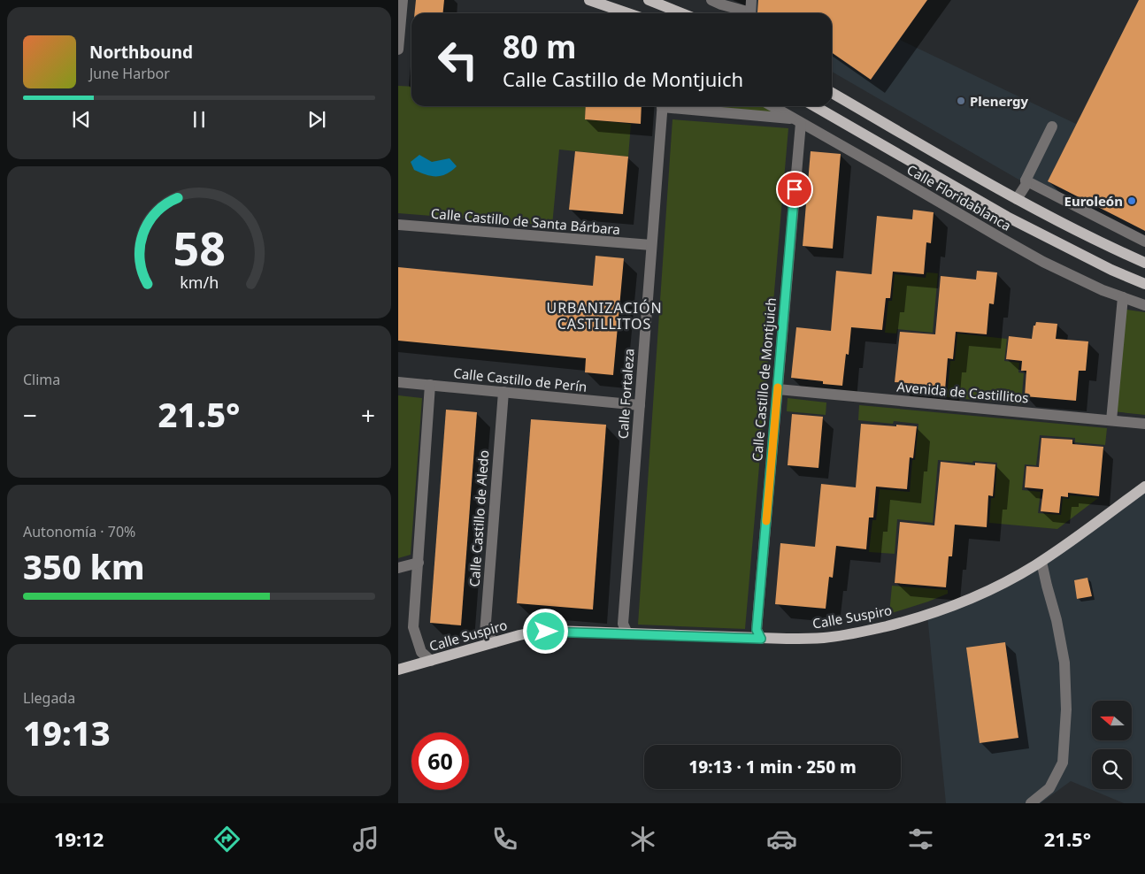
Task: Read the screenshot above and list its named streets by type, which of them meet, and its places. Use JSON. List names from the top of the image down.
{
  "streets": {
    "main road": ["Calle Floridablanca", "Calle Suspiro"],
    "street": [
      "Calle Castillo de Santa Bárbara",
      "Calle Castillo de Perín",
      "Calle Castillo de Montjuich",
      "Avenida de Castillitos",
      "Calle Fortaleza",
      "Calle Castillo de Aledo"
    ]
  },
  "crossings": [
    ["Calle Floridablanca", "Calle Castillo de Montjuich"],
    ["Calle Castillo de Santa Bárbara", "Calle Fortaleza"],
    ["Calle Castillo de Perín", "Calle Fortaleza"],
    ["Calle Castillo de Perín", "Calle Castillo de Aledo"],
    ["Calle Castillo de Montjuich", "Avenida de Castillitos"],
    ["Calle Castillo de Montjuich", "Calle Suspiro"],
    ["Calle Fortaleza", "Calle Suspiro"],
    ["Calle Castillo de Aledo", "Calle Suspiro"]
  ],
  "districts": ["URBANIZACIÓN CASTILLITOS"],
  "places": ["Plenergy", "Euroleón"],
  "north": "left",
  "page": {
    "turn": ["80 m", "Calle Castillo de Montjuich"],
    "song": ["Northbound", "June Harbor"],
    "tile": [
      "Clima",
      ["Autonomía · 70%", "350 km"],
      ["Llegada", "19:13"]
    ],
    "heat": ["−", "21.5°", "+"],
    "limit": "60",
    "trip": "19:13 · 1 min · 250 m",
    "tabs": ["19:12", "21.5°"],
    "gauge": ["58", "km/h"]
  }
}
